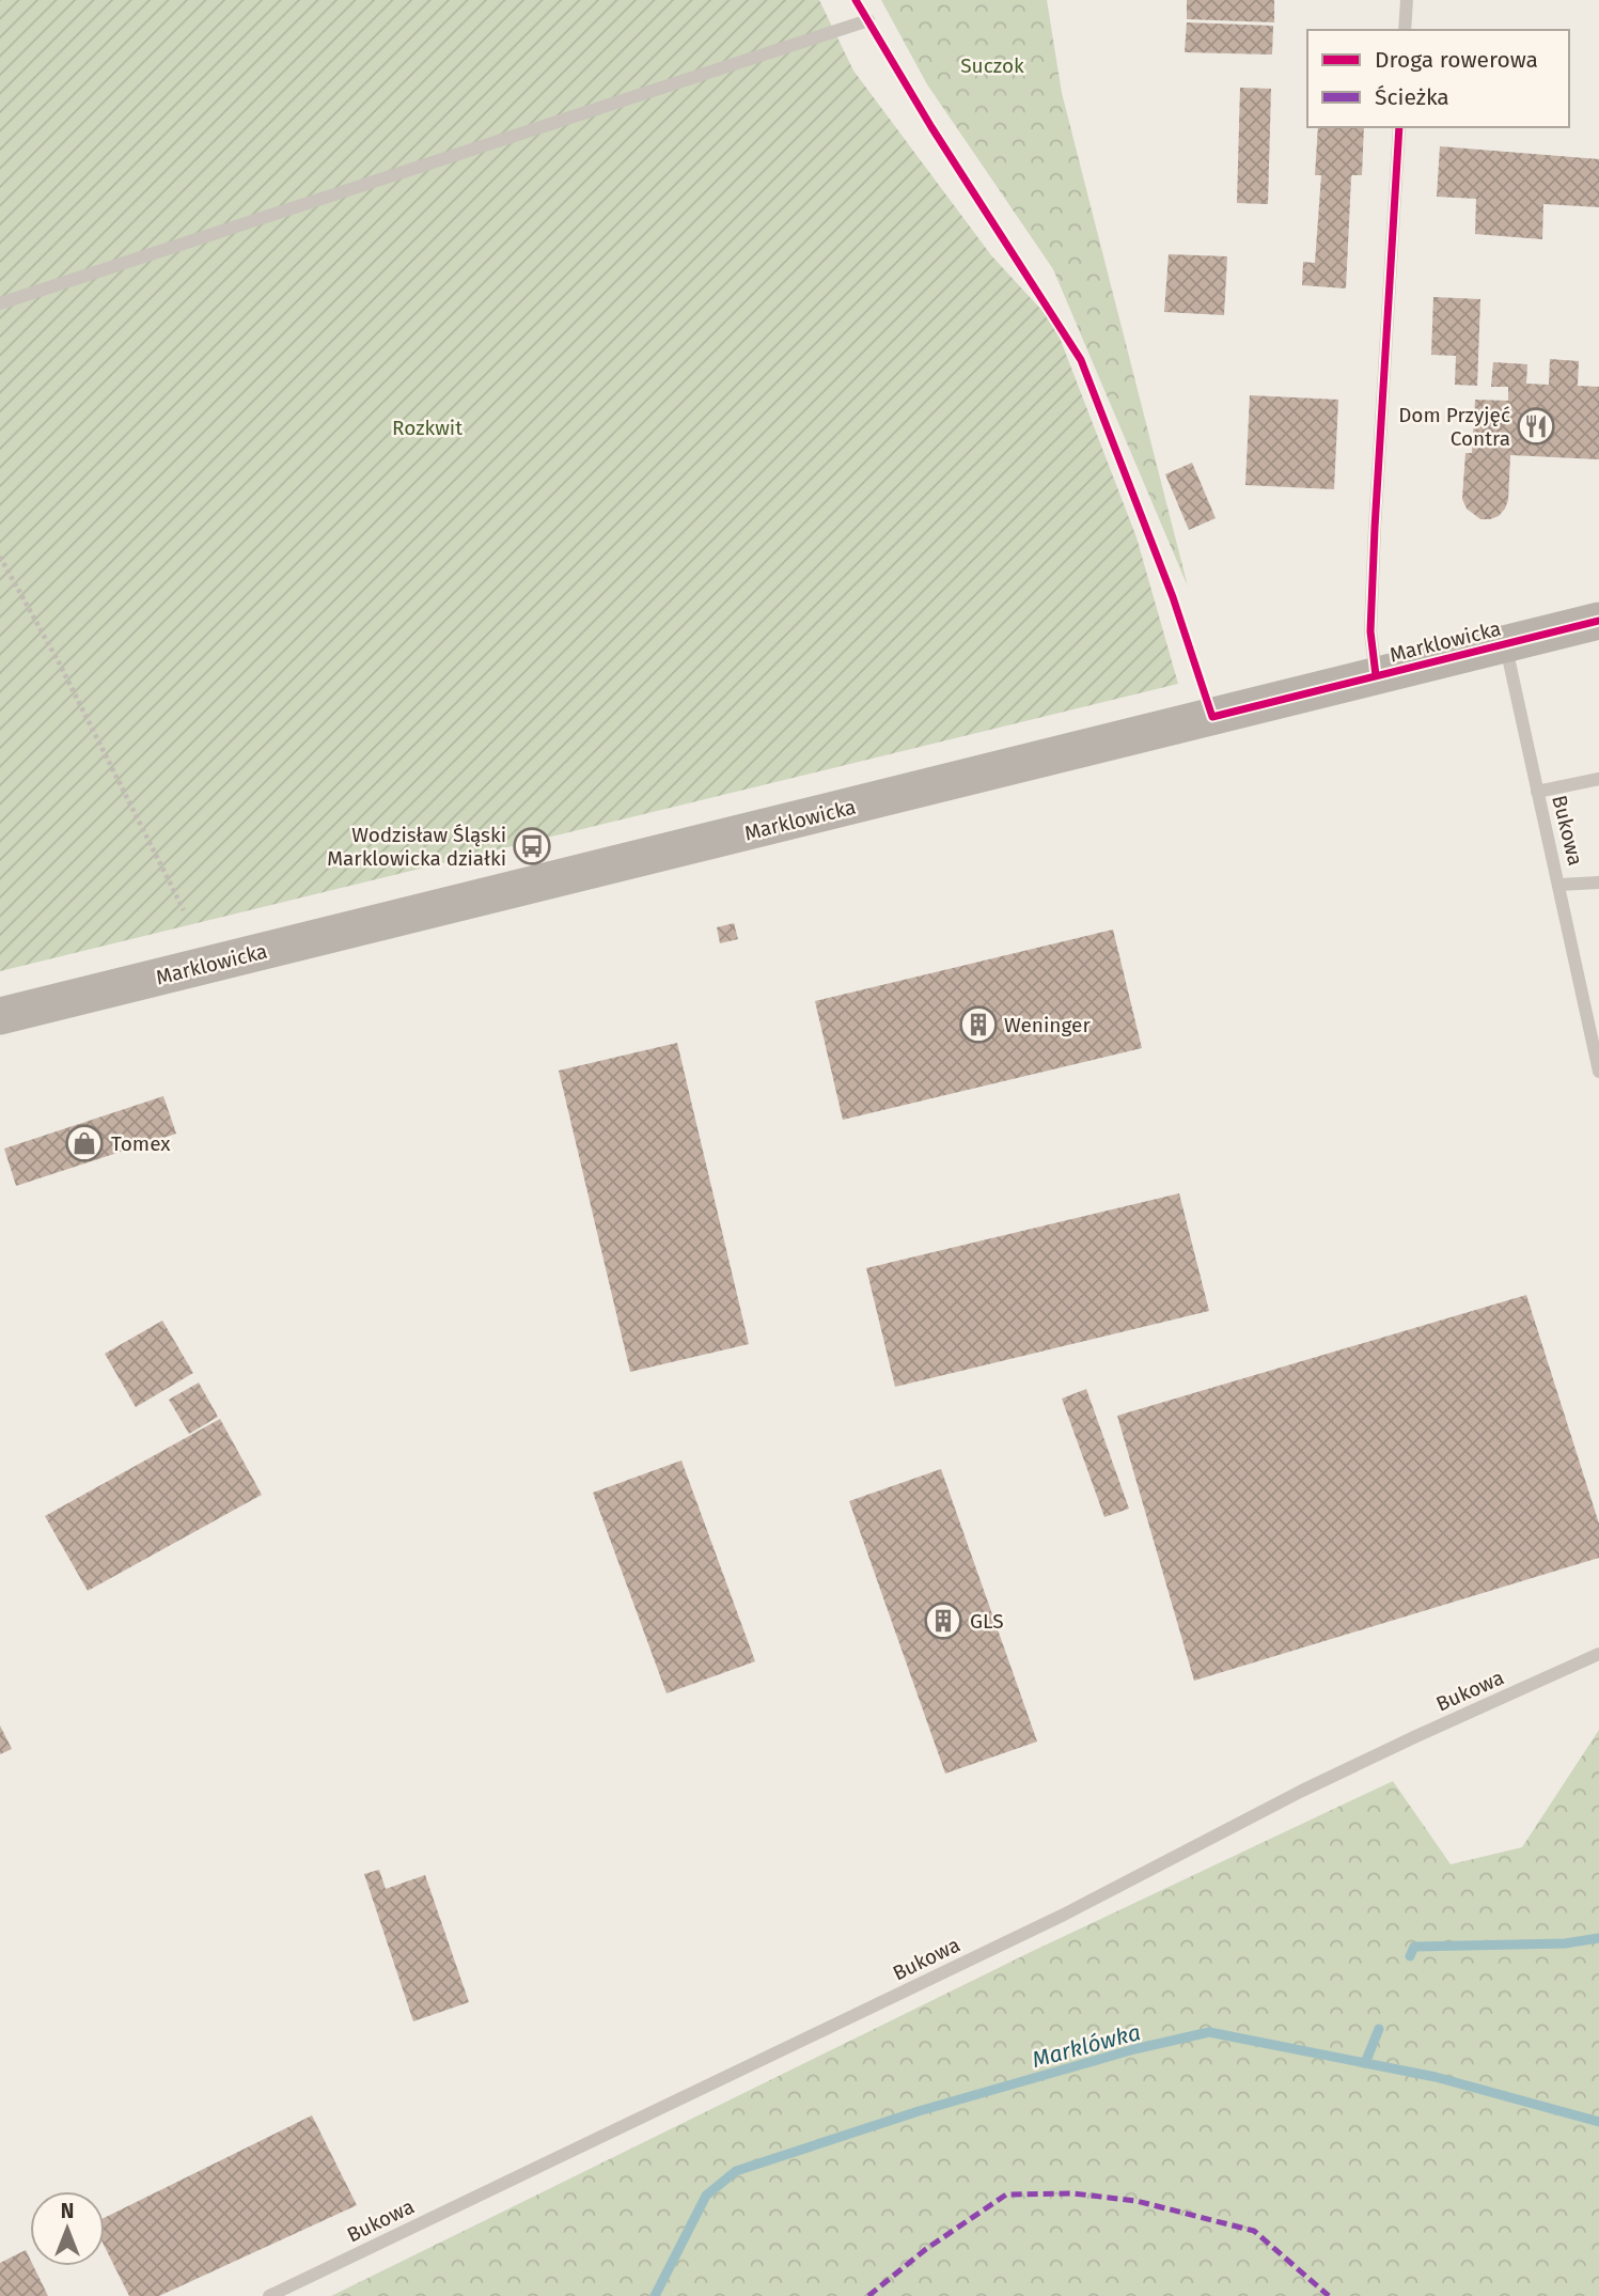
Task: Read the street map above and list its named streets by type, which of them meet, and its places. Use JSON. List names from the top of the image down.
{
  "streets": {
    "main road": ["Marklowicka"],
    "lane": ["Bukowa"]
  },
  "crossings": [
    ["Marklowicka", "Bukowa"]
  ],
  "water": ["Marklówka"],
  "parks": ["Suczok", "Rozkwit"],
  "places": {
    "restaurant": ["Dom Przyjęć Contra"],
    "bus stop": ["Wodzisław Śląski Marklowicka działki"],
    "building": ["Weninger", "GLS"],
    "shop": ["Tomex"]
  },
  "legend": ["Droga rowerowa", "Ścieżka"],
  "north": "top"
}
